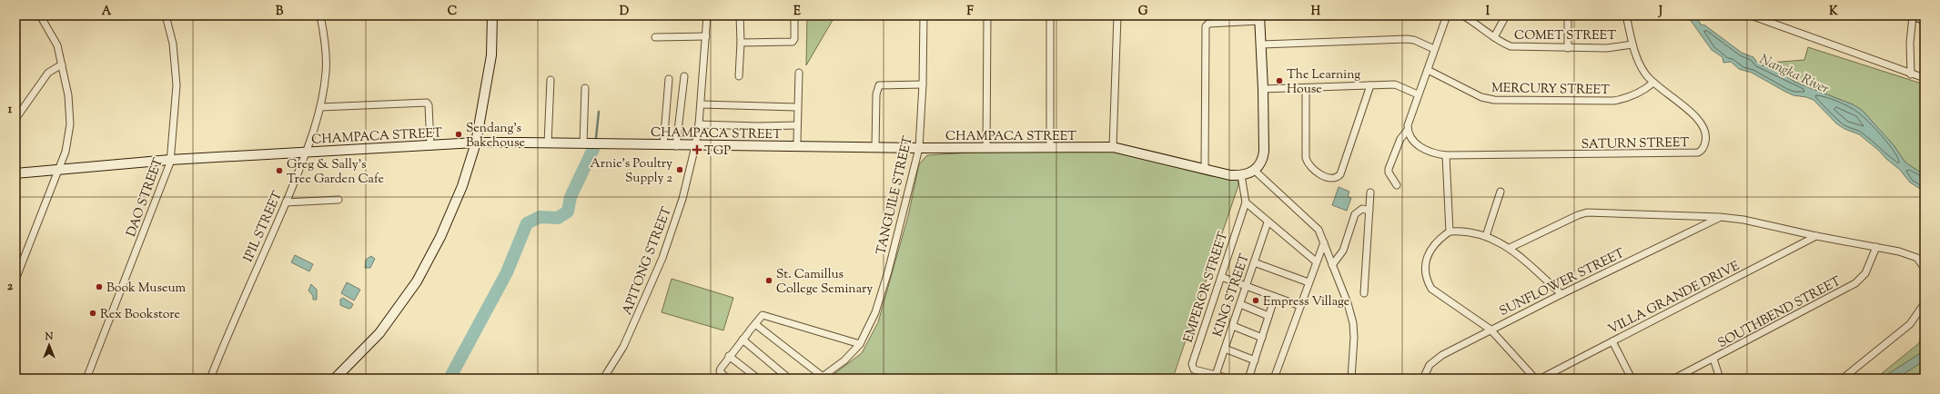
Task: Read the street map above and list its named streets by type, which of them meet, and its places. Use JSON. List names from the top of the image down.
{
  "streets": {
    "street": [
      "COMET STREET",
      "MERCURY STREET",
      "CHAMPACA STREET",
      "SATURN STREET",
      "TANGUILE STREET",
      "DAO STREET",
      "IPIL STREET",
      "APITONG STREET",
      "SUNFLOWER STREET",
      "EMPEROR STREET",
      "KING STREET",
      "VILLA GRANDE DRIVE",
      "SOUTHBEND STREET"
    ]
  },
  "crossings": [
    ["COMET STREET", "SATURN STREET"],
    ["MERCURY STREET", "SATURN STREET"],
    ["CHAMPACA STREET", "TANGUILE STREET"],
    ["CHAMPACA STREET", "DAO STREET"],
    ["CHAMPACA STREET", "IPIL STREET"],
    ["CHAMPACA STREET", "APITONG STREET"],
    ["CHAMPACA STREET", "EMPEROR STREET"],
    ["EMPEROR STREET", "KING STREET"]
  ],
  "water": ["Nangka River"],
  "places": {
    "other": [
      "The Learning House",
      "Sendang's Bakehouse",
      "Arnie's Poultry Supply 2",
      "Greg & Sally's Tree Garden Cafe",
      "St. Camillus College Seminary",
      "Book Museum",
      "Empress Village",
      "Rex Bookstore"
    ],
    "health": ["TGP"]
  },
  "north": "top",
  "grid": {
    "columns": [
      "A",
      "B",
      "C",
      "D",
      "E",
      "F",
      "G",
      "H",
      "I",
      "J",
      "K"
    ],
    "rows": ["1", "2"]
  }
}
